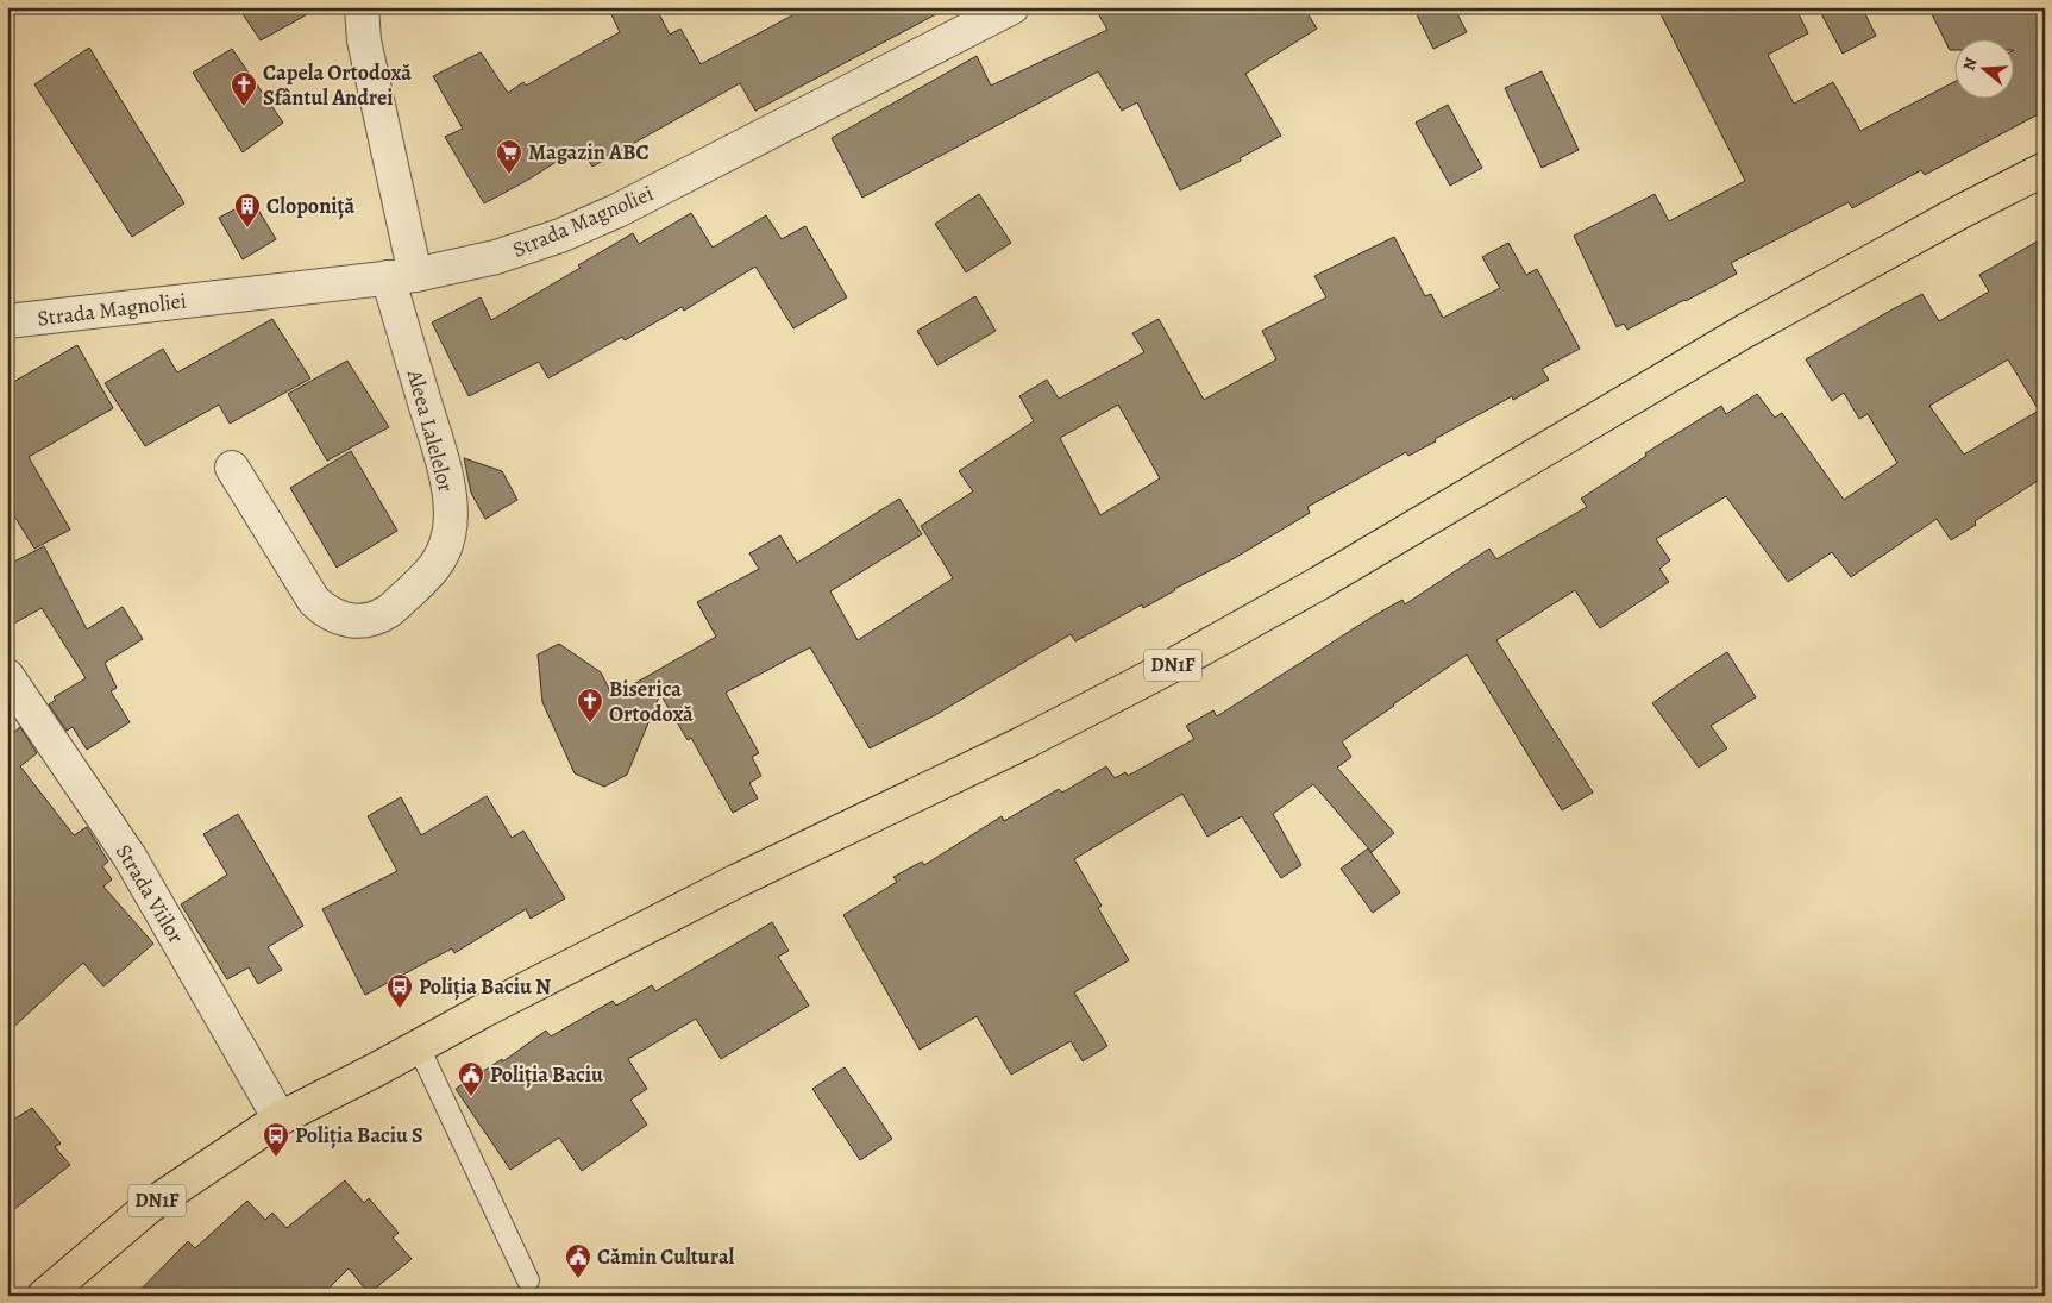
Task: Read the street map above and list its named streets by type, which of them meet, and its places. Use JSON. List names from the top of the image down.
{
  "streets": {
    "main road": ["DN1F"],
    "street": ["Strada Magnoliei", "Aleea Lalelelor", "Strada Viilor"]
  },
  "crossings": [
    ["Strada Magnoliei", "Aleea Lalelelor"],
    ["DN1F", "Strada Viilor"]
  ],
  "places": {
    "church": ["Capela Ortodoxă Sfântul Andrei", "Biserica Ortodoxă"],
    "supermarket": ["Magazin ABC"],
    "building": ["Cloponiță"],
    "bus stop": ["Poliția Baciu N", "Poliția Baciu S"],
    "public building": ["Poliția Baciu", "Cămin Cultural"]
  },
  "north": "left"
}
